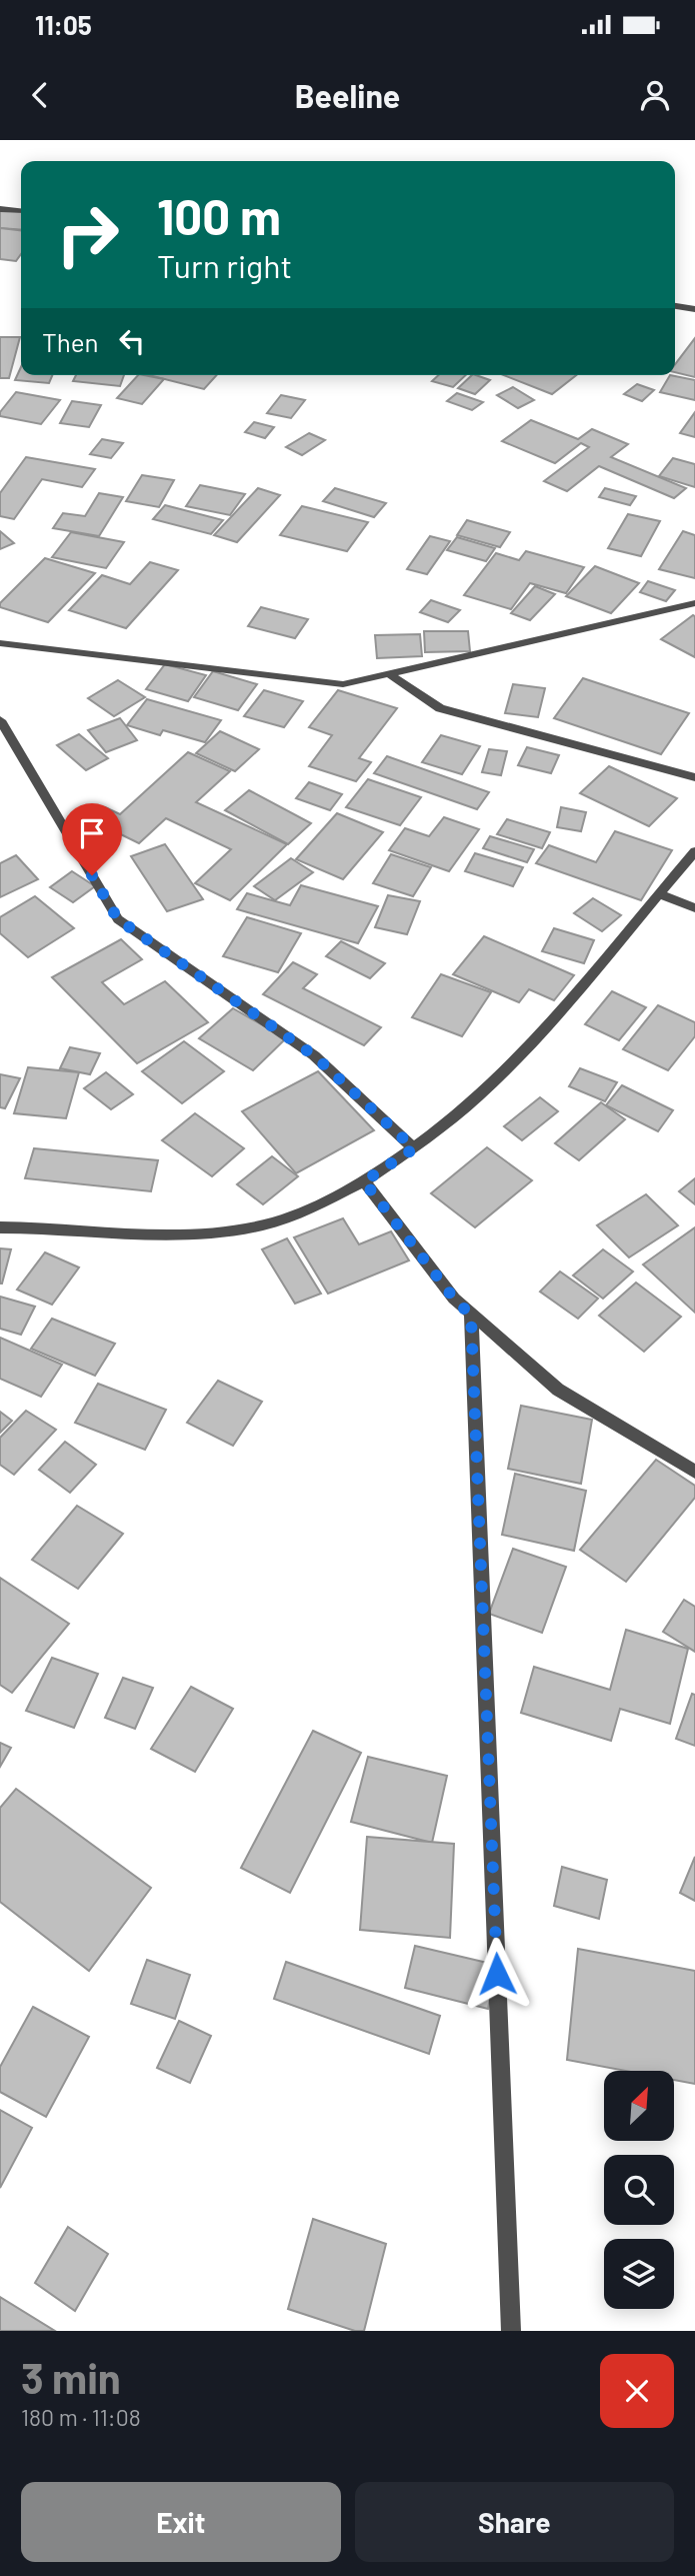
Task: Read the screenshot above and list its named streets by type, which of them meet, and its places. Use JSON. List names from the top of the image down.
{
  "north": "top right",
  "page": {
    "status": "11:05",
    "header": "Beeline",
    "turn": ["100 m", "Turn right"],
    "then": "Then",
    "heading": ["3 min", "180 m · 11:08"],
    "buttons": ["Exit", "Share"]
  }
}
